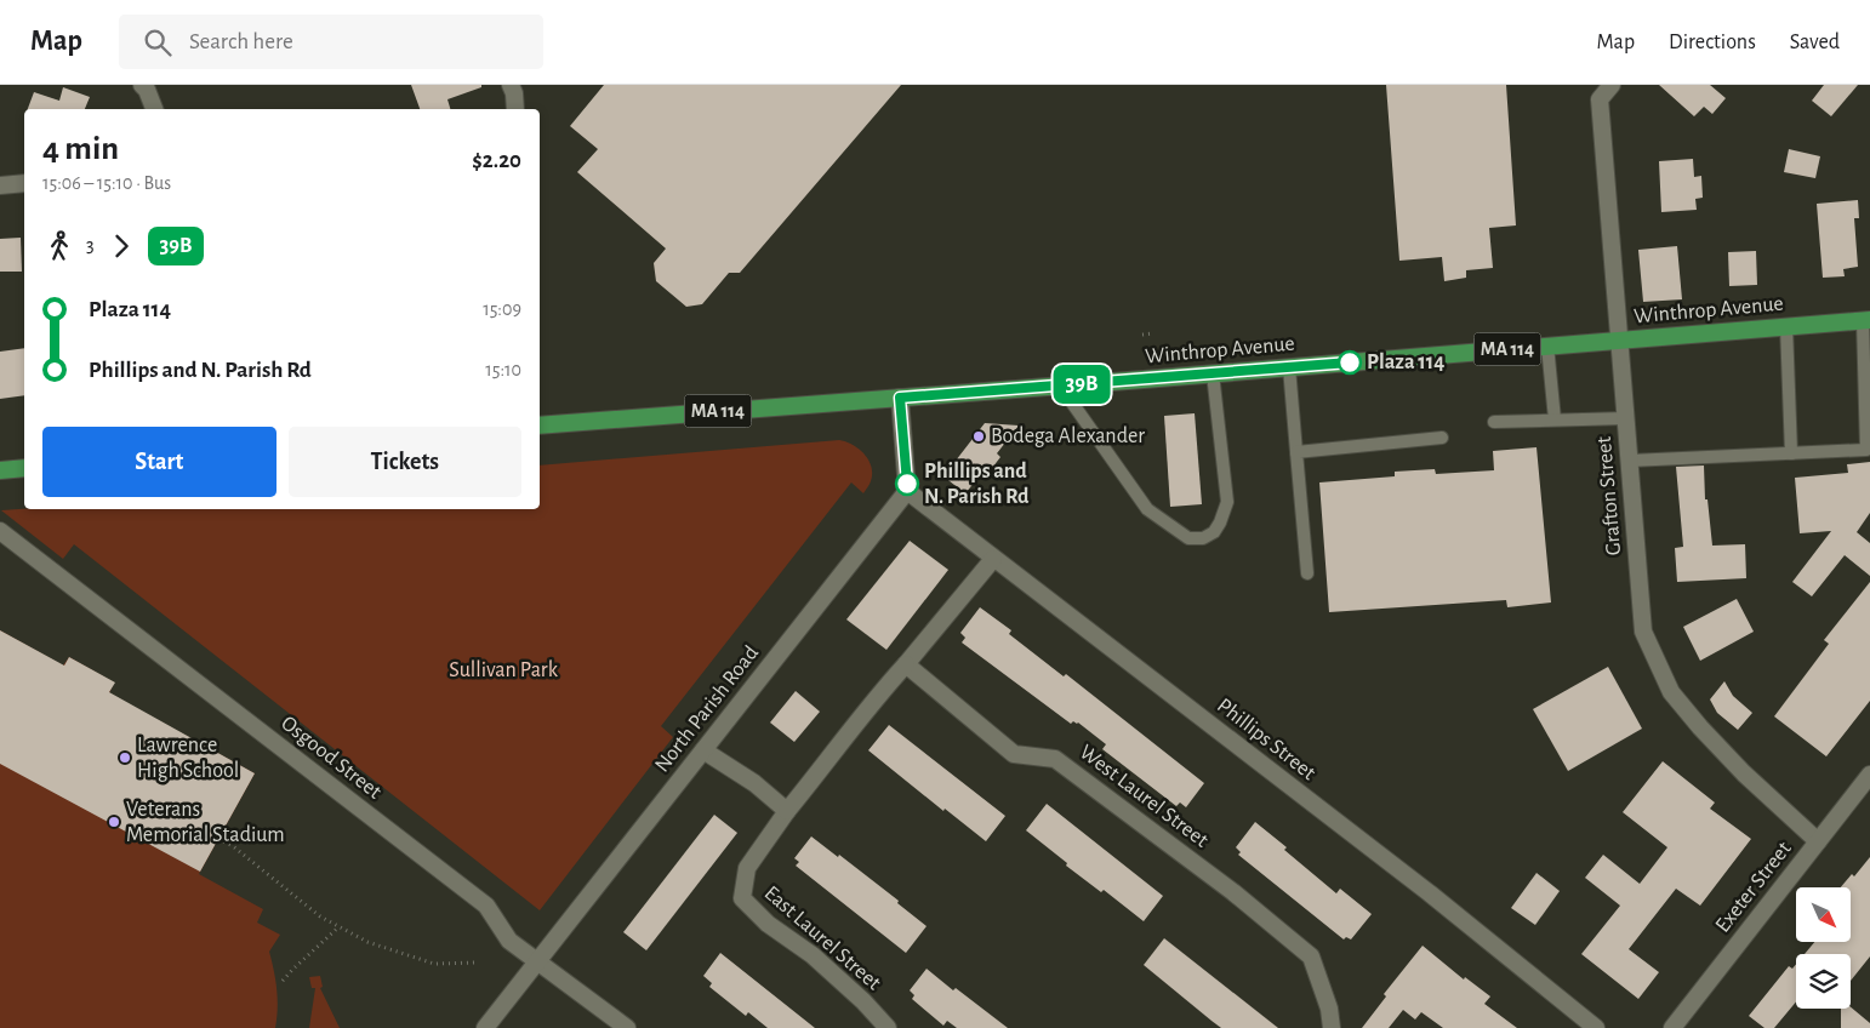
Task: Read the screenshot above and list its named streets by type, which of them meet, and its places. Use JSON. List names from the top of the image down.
{
  "streets": {
    "main road": ["Winthrop Avenue", "MA 114"],
    "street": [
      "Grafton Street",
      "North Parish Road",
      "Phillips Street",
      "Osgood Street",
      "West Laurel Street",
      "Exeter Street",
      "East Laurel Street"
    ]
  },
  "crossings": [
    ["Winthrop Avenue", "Grafton Street"],
    ["Grafton Street", "Exeter Street"],
    ["North Parish Road", "Phillips Street"],
    ["North Parish Road", "Osgood Street"]
  ],
  "parks": ["Sullivan Park"],
  "places": [
    "Plaza 114",
    "Bodega Alexander",
    "Phillips and N. Parish Rd",
    "Lawrence High School",
    "Veterans Memorial Stadium"
  ],
  "lines": ["bus line 39B"],
  "north": "bottom right",
  "page": {
    "header": "Map",
    "search": "Search here",
    "nav": ["Map", "Directions", "Saved"],
    "on_map": "39B",
    "heading": ["4 min", "15:06 – 15:10 · Bus", "$2.20"],
    "legs": ["3", "39B"],
    "list": [
      {
        "name": "Plaza 114",
        "value": "15:09"
      },
      {
        "name": "Phillips and N. Parish Rd",
        "value": "15:10"
      }
    ],
    "buttons": ["Start", "Tickets"]
  }
}
